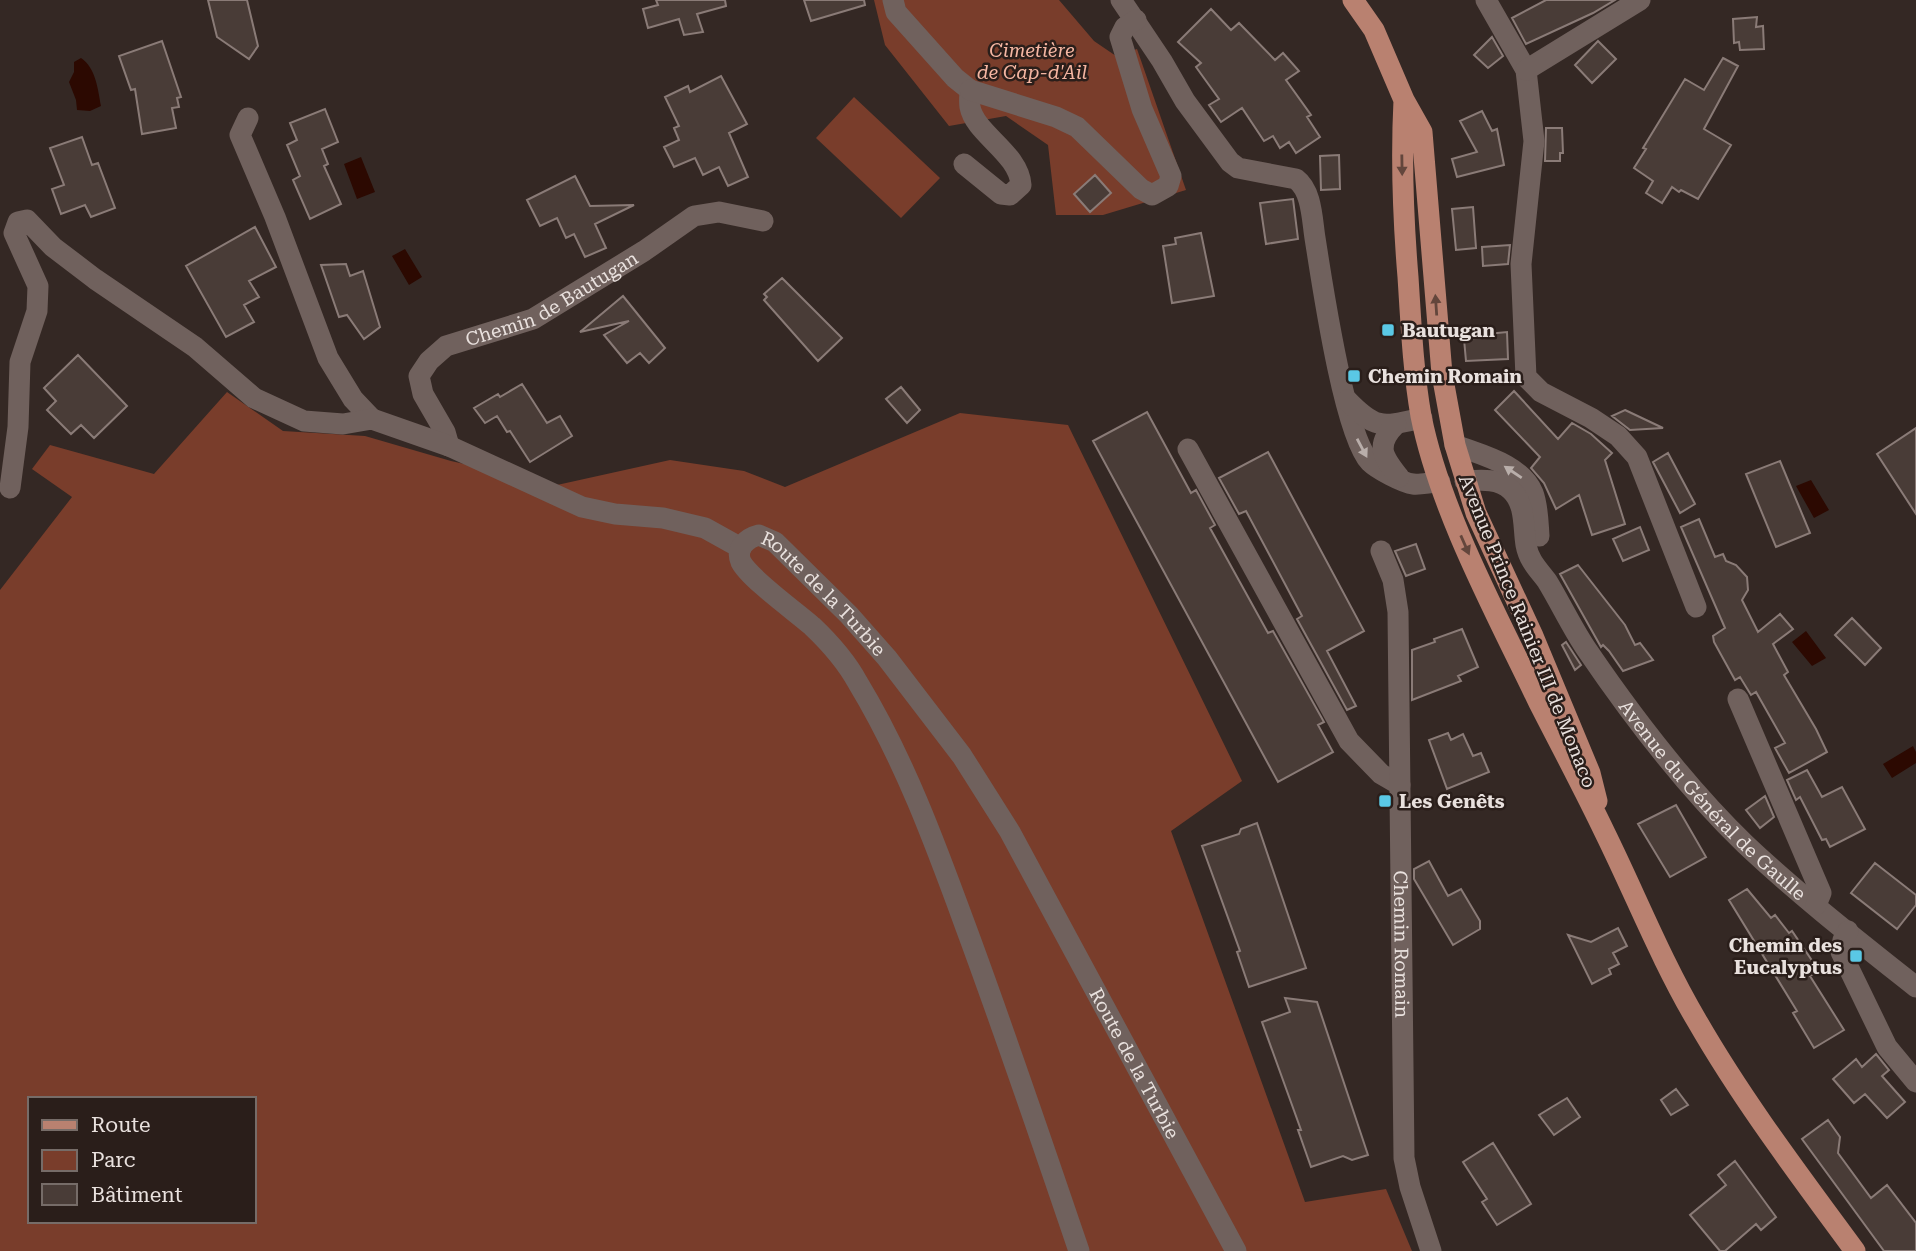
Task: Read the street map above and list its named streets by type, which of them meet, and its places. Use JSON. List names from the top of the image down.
{
  "streets": {
    "main road": ["Avenue Prince Rainier III de Monaco"],
    "street": [
      "Chemin de Bautugan",
      "Route de la Turbie",
      "Avenue du Général de Gaulle",
      "Chemin Romain"
    ]
  },
  "crossings": [
    ["Avenue Prince Rainier III de Monaco", "Avenue du Général de Gaulle"]
  ],
  "parks": ["Cimetière de Cap-d'Ail"],
  "places": {
    "transit": [
      "Bautugan",
      "Chemin Romain",
      "Les Genêts",
      "Chemin des Eucalyptus"
    ]
  },
  "legend": ["Route", "Parc", "Bâtiment"]
}
